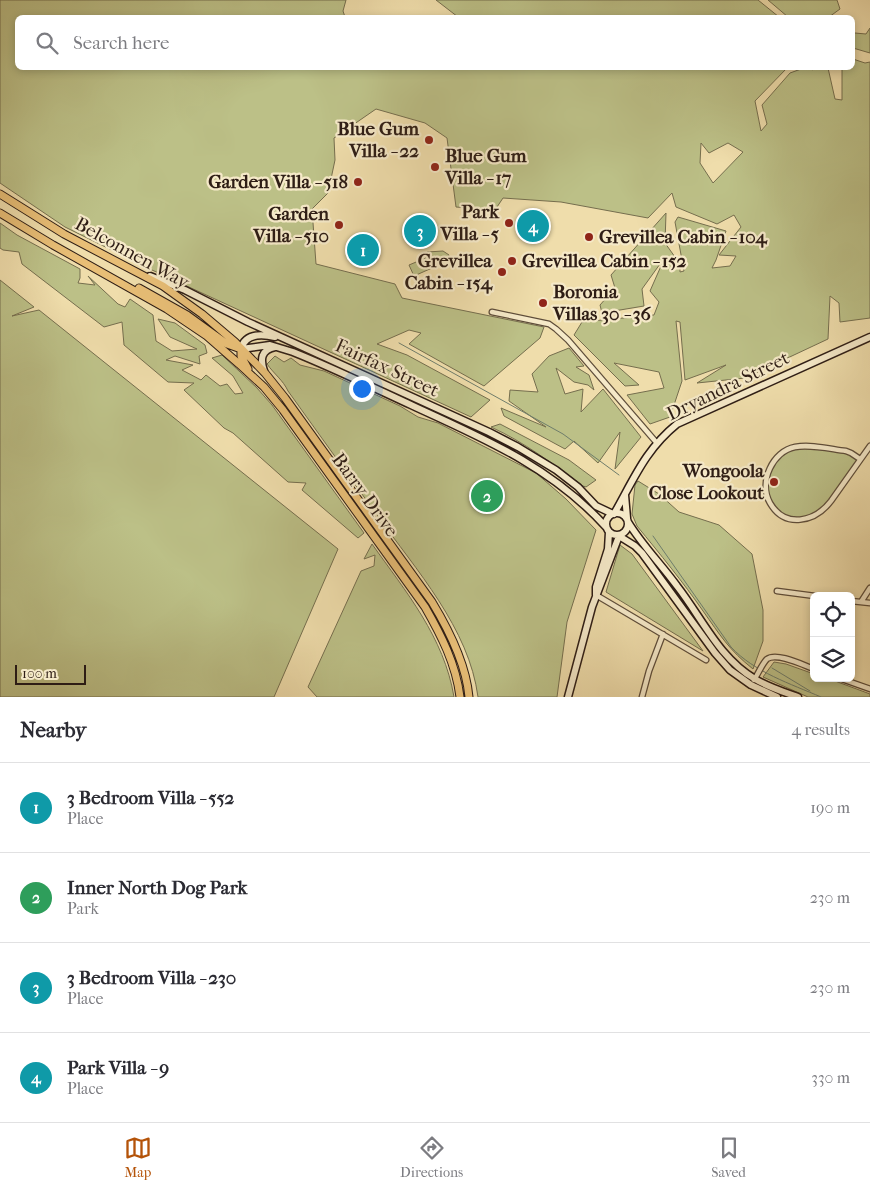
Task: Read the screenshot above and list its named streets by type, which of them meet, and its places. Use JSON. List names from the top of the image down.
{
  "streets": {
    "main road": [
      "Belconnen Way",
      "Fairfax Street",
      "Dryandra Street",
      "Barry Drive"
    ]
  },
  "crossings": [
    ["Belconnen Way", "Fairfax Street"],
    ["Belconnen Way", "Barry Drive"],
    ["Fairfax Street", "Dryandra Street"],
    ["Fairfax Street", "Barry Drive"]
  ],
  "places": [
    "Blue Gum Villa - 22",
    "Blue Gum Villa - 17",
    "Garden Villa - 518",
    "Park Villa - 5",
    "Garden Villa - 510",
    "Grevillea Cabin - 104",
    "Grevillea Cabin - 152",
    "Grevillea Cabin - 154",
    "Boronia Villas 30 - 36",
    "Wongoola Close Lookout"
  ],
  "scale_bar": "100 m",
  "page": {
    "search": "Search here",
    "pins": [
      "4",
      "3",
      "1",
      "2"
    ],
    "scale": "100 m",
    "heading": ["Nearby", "4 results"],
    "list": [
      {
        "mark": "1",
        "name": "3 Bedroom Villa - 552",
        "note": "Place",
        "value": "190 m"
      },
      {
        "mark": "2",
        "name": "Inner North Dog Park",
        "note": "Park",
        "value": "230 m"
      },
      {
        "mark": "3",
        "name": "3 Bedroom Villa - 230",
        "note": "Place",
        "value": "230 m"
      },
      {
        "mark": "4",
        "name": "Park Villa - 9",
        "note": "Place",
        "value": "330 m"
      }
    ],
    "nav": ["Map", "Directions", "Saved"]
  }
}
